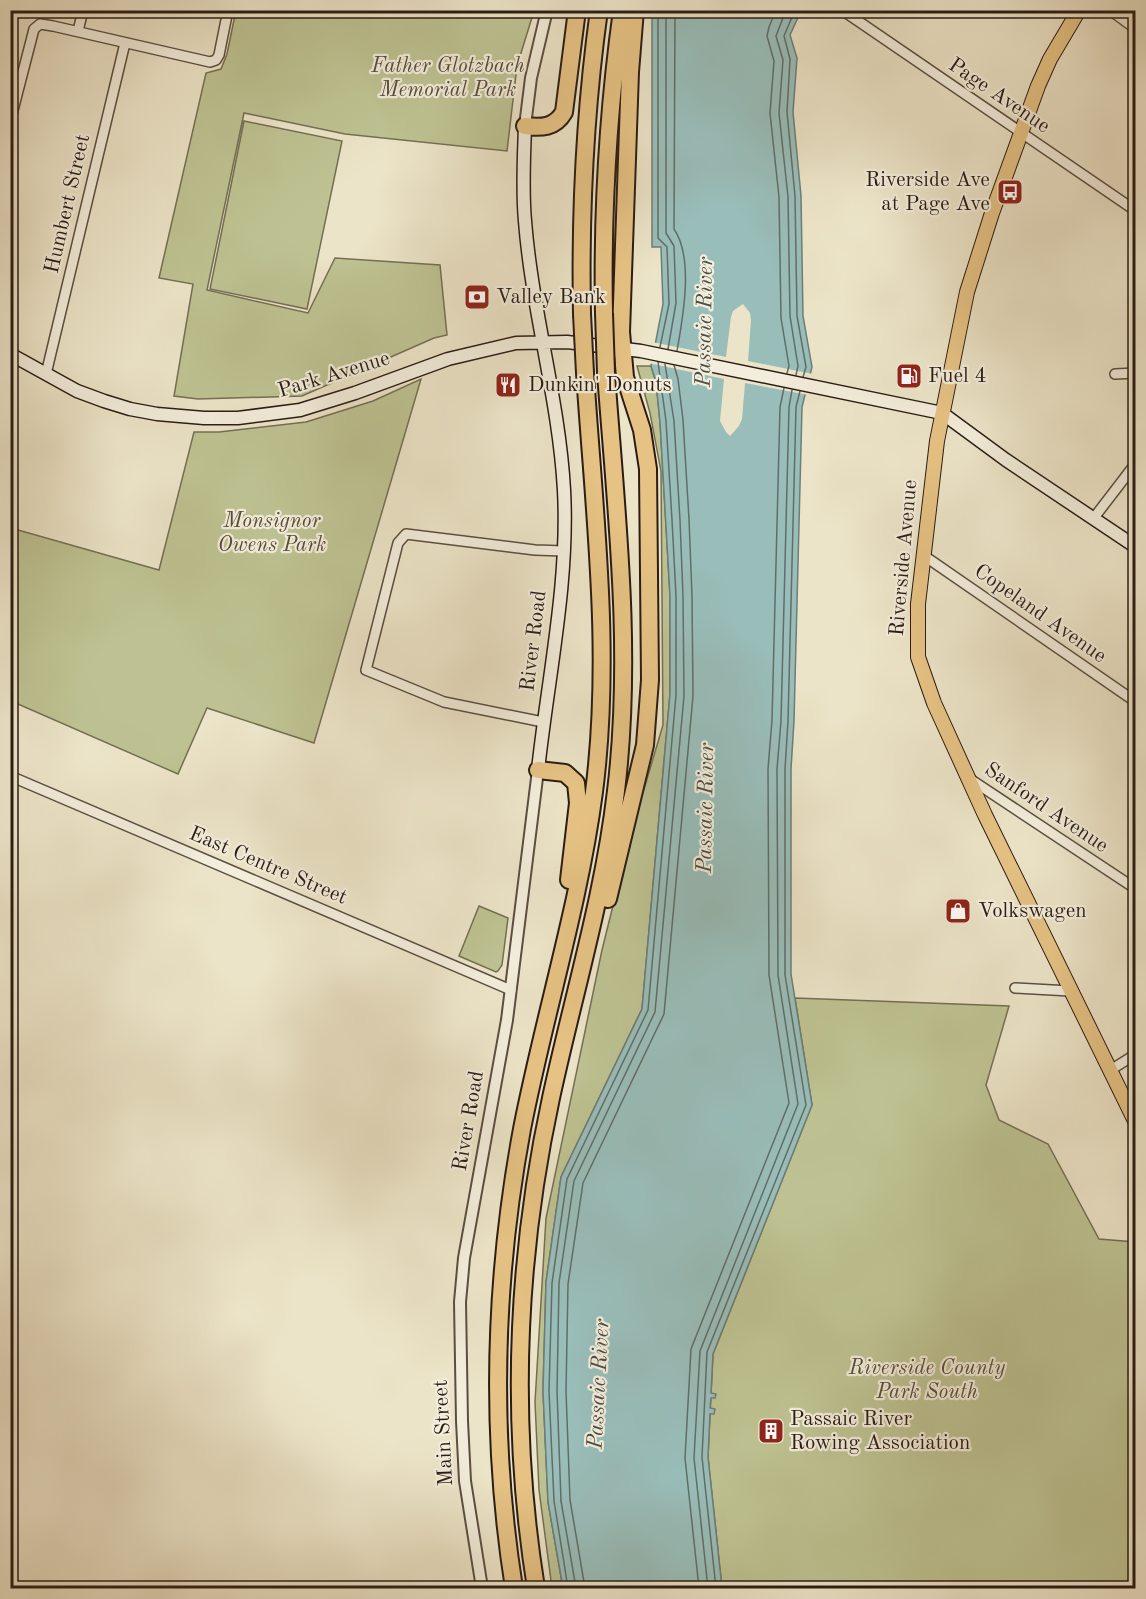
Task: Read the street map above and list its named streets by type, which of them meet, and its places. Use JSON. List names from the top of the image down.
{
  "streets": {
    "main road": ["Park Avenue", "Riverside Avenue", "River Road"],
    "street": [
      "Page Avenue",
      "Humbert Street",
      "Copeland Avenue",
      "Sanford Avenue",
      "East Centre Street",
      "Main Street"
    ]
  },
  "crossings": [
    ["Page Avenue", "Riverside Avenue"],
    ["Humbert Street", "Park Avenue"],
    ["Park Avenue", "Riverside Avenue"],
    ["Park Avenue", "River Road"],
    ["Riverside Avenue", "Copeland Avenue"],
    ["Riverside Avenue", "Sanford Avenue"],
    ["River Road", "East Centre Street"],
    ["River Road", "Main Street"]
  ],
  "water": ["Passaic River"],
  "parks": ["Father Glotzbach Memorial Park", "Monsignor Owens Park", "Riverside County Park South"],
  "places": {
    "bus stop": ["Riverside Ave at Page Ave"],
    "bank": ["Valley Bank"],
    "fuel station": ["Fuel 4"],
    "restaurant": ["Dunkin' Donuts"],
    "shop": ["Volkswagen"],
    "building": ["Passaic River Rowing Association"]
  }
}
